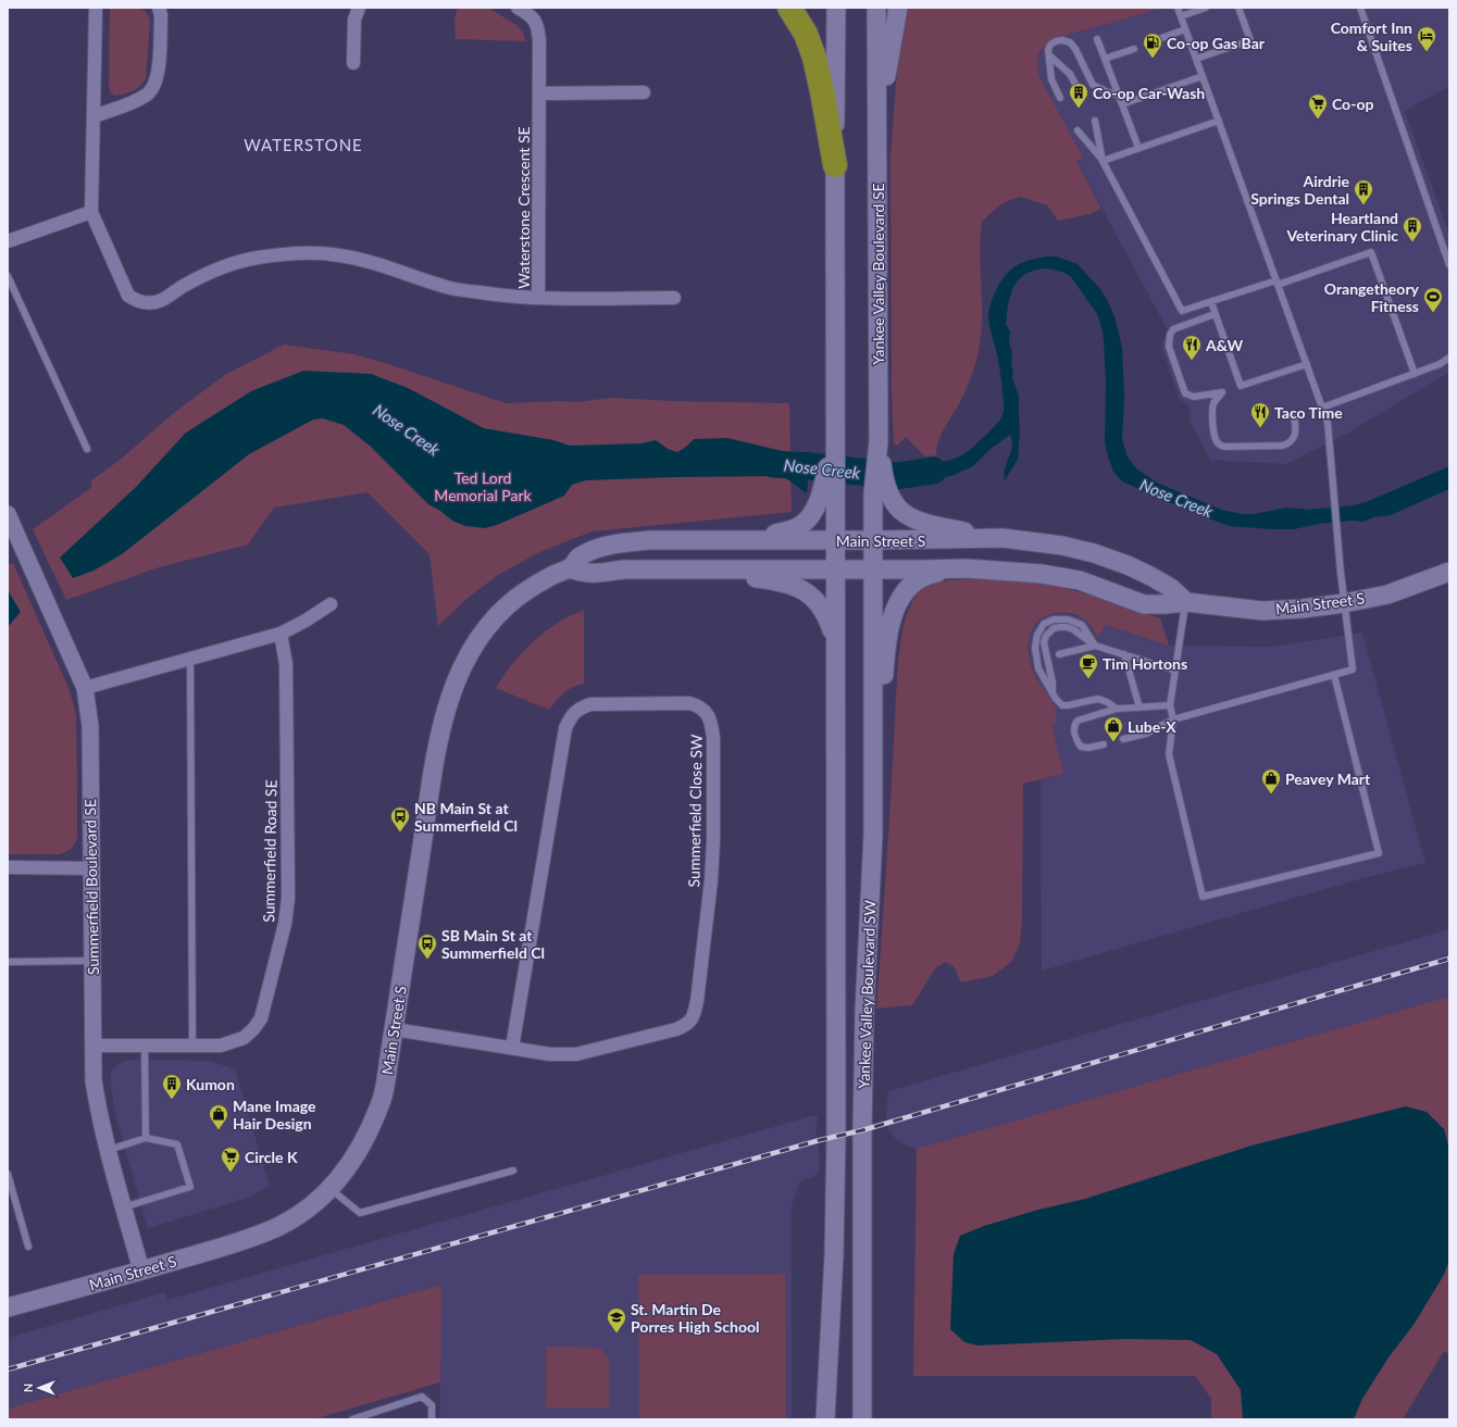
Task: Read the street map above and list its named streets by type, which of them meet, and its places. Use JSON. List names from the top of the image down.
{
  "streets": {
    "main road": ["Yankee Valley Boulevard SE", "Main Street S", "Yankee Valley Boulevard SW"],
    "street": [
      "Waterstone Crescent SE",
      "Summerfield Close SW",
      "Summerfield Road SE",
      "Summerfield Boulevard SE"
    ]
  },
  "crossings": [
    ["Yankee Valley Boulevard SE", "Main Street S"],
    ["Yankee Valley Boulevard SE", "Yankee Valley Boulevard SW"],
    ["Main Street S", "Summerfield Close SW"],
    ["Main Street S", "Summerfield Boulevard SE"],
    ["Main Street S", "Yankee Valley Boulevard SW"],
    ["Summerfield Road SE", "Summerfield Boulevard SE"]
  ],
  "districts": ["WATERSTONE"],
  "water": ["Nose Creek"],
  "parks": ["Ted Lord Memorial Park"],
  "places": {
    "hotel": ["Comfort Inn & Suites"],
    "fuel station": ["Co-op Gas Bar"],
    "building": [
      "Co-op Car-Wash",
      "Airdrie Springs Dental",
      "Heartland Veterinary Clinic",
      "Kumon"
    ],
    "supermarket": ["Co-op", "Circle K"],
    "sports": ["Orangetheory Fitness"],
    "restaurant": ["A&W", "Taco Time"],
    "cafe": ["Tim Hortons"],
    "shop": ["Lube-X", "Peavey Mart", "Mane Image Hair Design"],
    "bus stop": ["NB Main St at Summerfield Cl", "SB Main St at Summerfield Cl"],
    "school or university": ["St. Martin De Porres High School"]
  },
  "north": "left"
}
